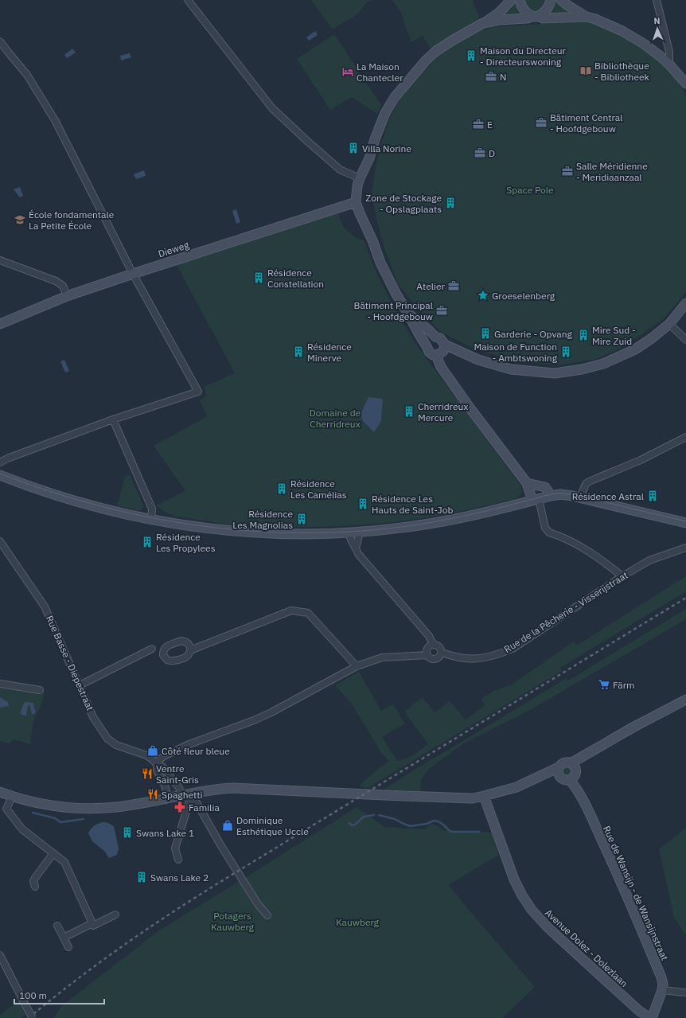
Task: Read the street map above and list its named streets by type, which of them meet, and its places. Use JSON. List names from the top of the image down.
{
  "streets": {
    "street": [
      "Dieweg",
      "Rue de la Pêcherie - Visserijstraat",
      "Rue Basse - Diepestraat",
      "Rue de Wansijn - de Wansijnstraat",
      "Avenue Dolez - Dolezlaan"
    ]
  },
  "parks": [
    "Space Pole",
    "Domaine de Cherridreux",
    "Potagers Kauwberg",
    "Kauwberg"
  ],
  "places": {
    "building": [
      "Maison du Directeur - Directeurswoning",
      "Villa Norine",
      "Zone de Stockage - Opslagplaats",
      "Résidence Constellation",
      "Garderie - Opvang",
      "Mire Sud - Mire Zuid",
      "Résidence Minerve",
      "Maison de Function - Ambtswoning",
      "Cherridreux Mercure",
      "Résidence Les Camélias",
      "Résidence Astral",
      "Résidence Les Hauts de Saint-Job",
      "Résidence Les Magnolias",
      "Résidence Les Propylees",
      "Swans Lake 1",
      "Swans Lake 2"
    ],
    "library": ["Bibliothèque - Bibliotheek"],
    "hotel": ["La Maison Chantecler"],
    "office": [
      "N",
      "Bâtiment Central - Hoofdgebouw",
      "E",
      "D",
      "Salle Méridienne - Meridiaanzaal",
      "Atelier",
      "Bâtiment Principal - Hoofdgebouw"
    ],
    "school or university": ["École fondamentale La Petite École"],
    "place": ["Groeselenberg"],
    "supermarket": ["Färm"],
    "shop": ["Côté fleur bleue", "Dominique Esthétique Uccle"],
    "restaurant": ["Ventre Saint-Gris", "Spaghetti"],
    "pharmacy": ["Familia"]
  },
  "scale_bar": "100 m",
  "north": "top"
}
